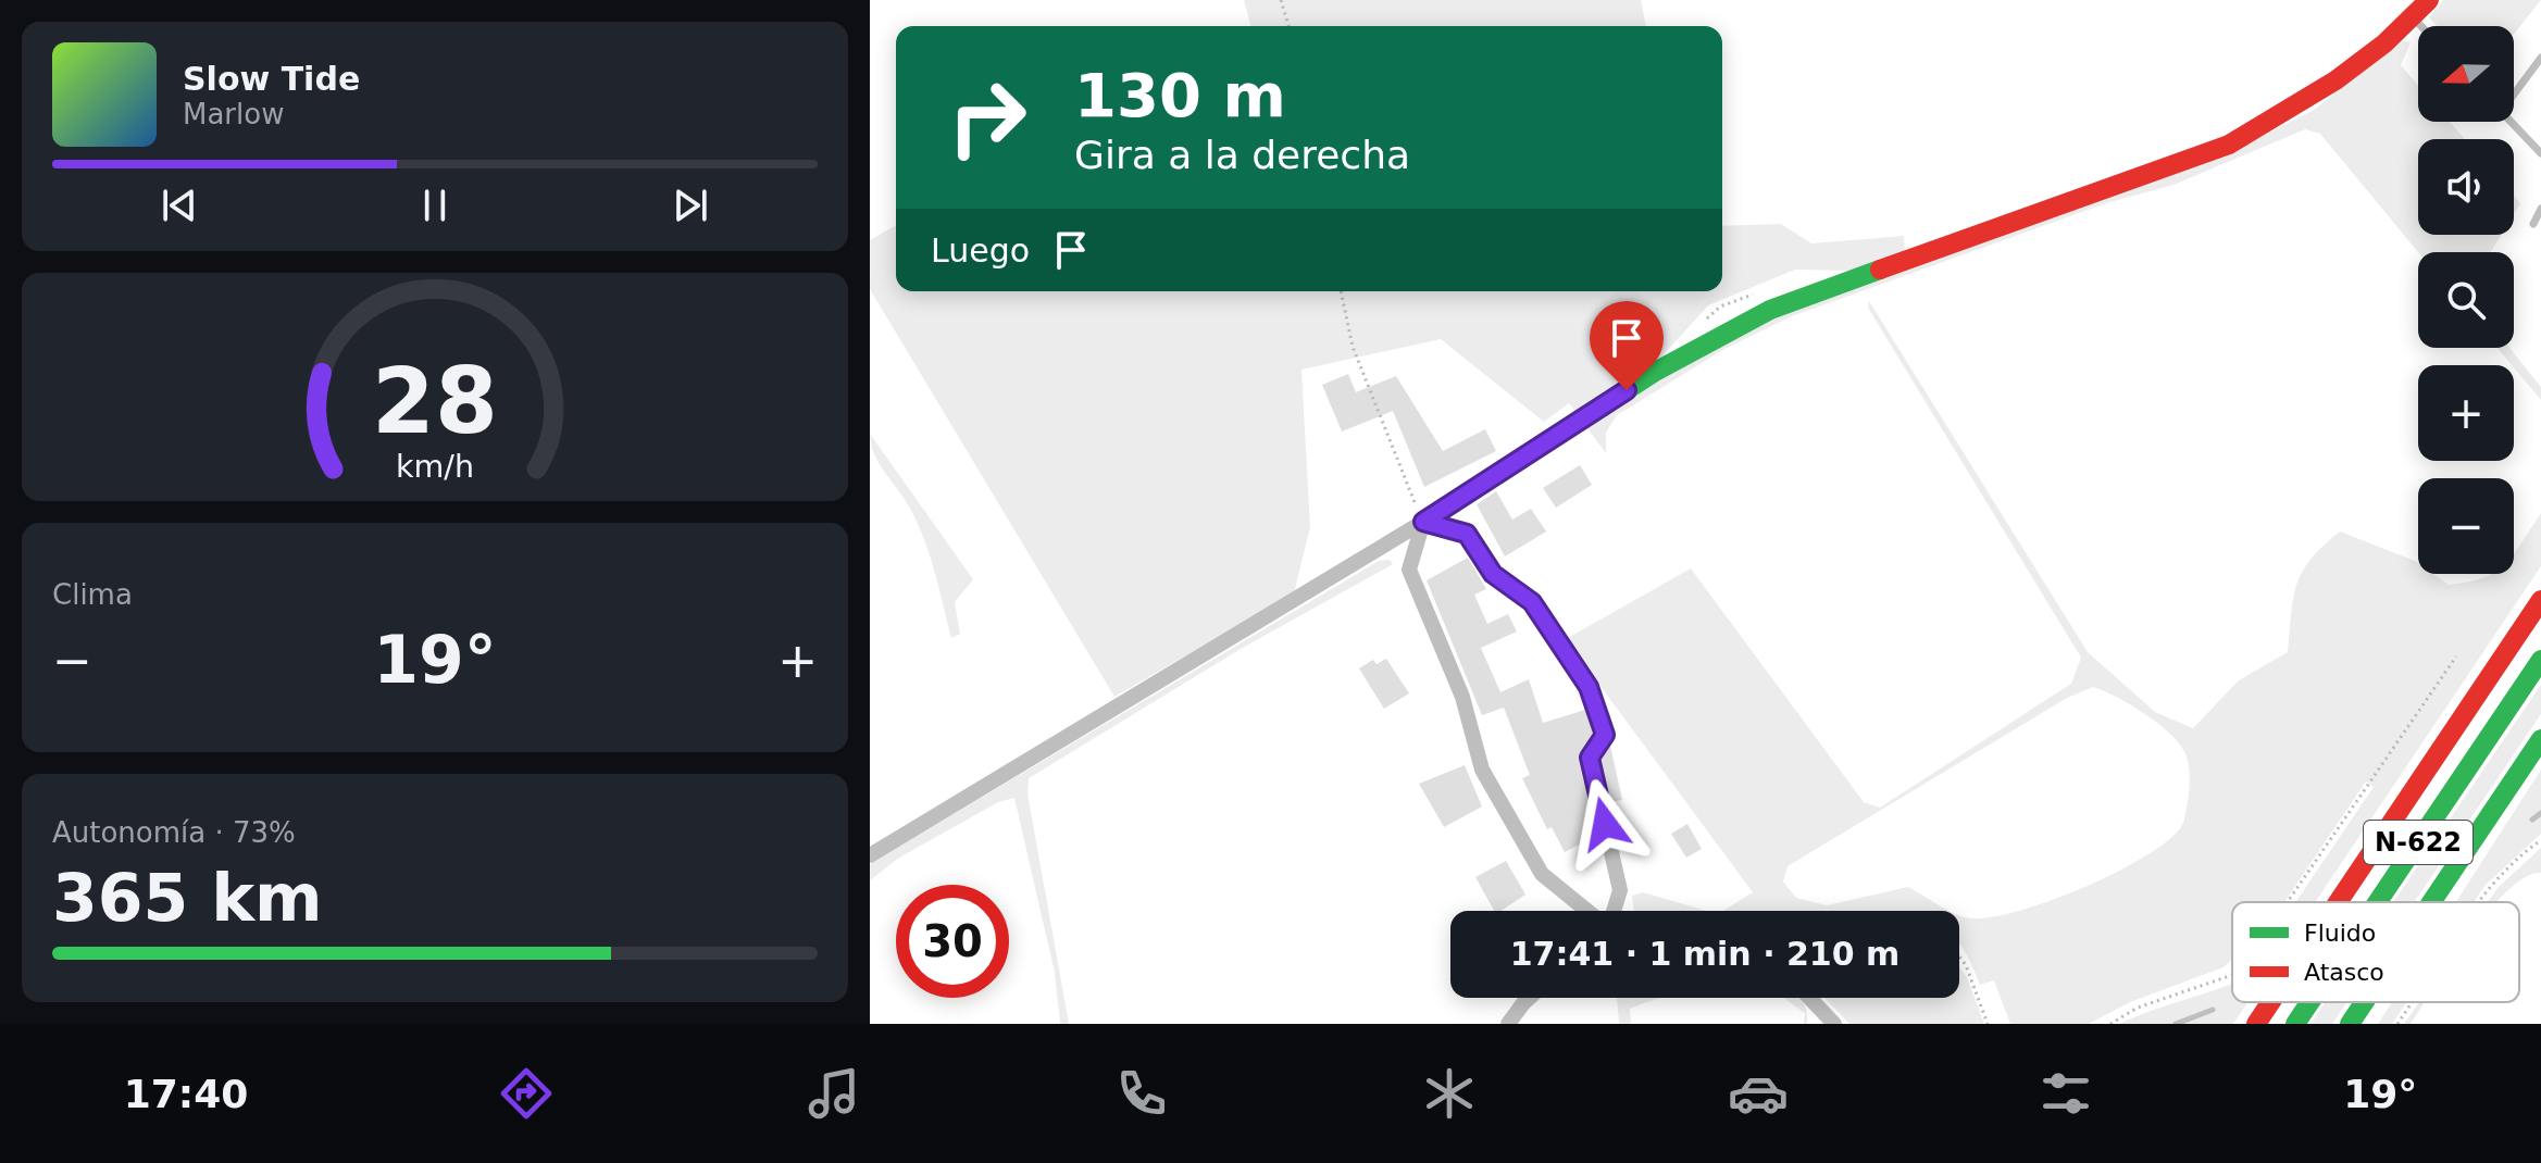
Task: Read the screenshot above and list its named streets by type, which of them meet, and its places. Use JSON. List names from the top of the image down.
{
  "streets": {
    "main road": ["N-622"]
  },
  "legend": ["Fluido", "Atasco"],
  "north": "left",
  "page": {
    "map_buttons": ["+", "−"],
    "turn": ["130 m", "Gira a la derecha"],
    "song": ["Slow Tide", "Marlow"],
    "then": "Luego",
    "tile": [
      "Clima",
      ["Autonomía · 73%", "365 km"]
    ],
    "heat": ["−", "19°", "+"],
    "limit": "30",
    "trip": "17:41 · 1 min · 210 m",
    "tabs": ["17:40", "19°"],
    "gauge": ["28", "km/h"]
  }
}
